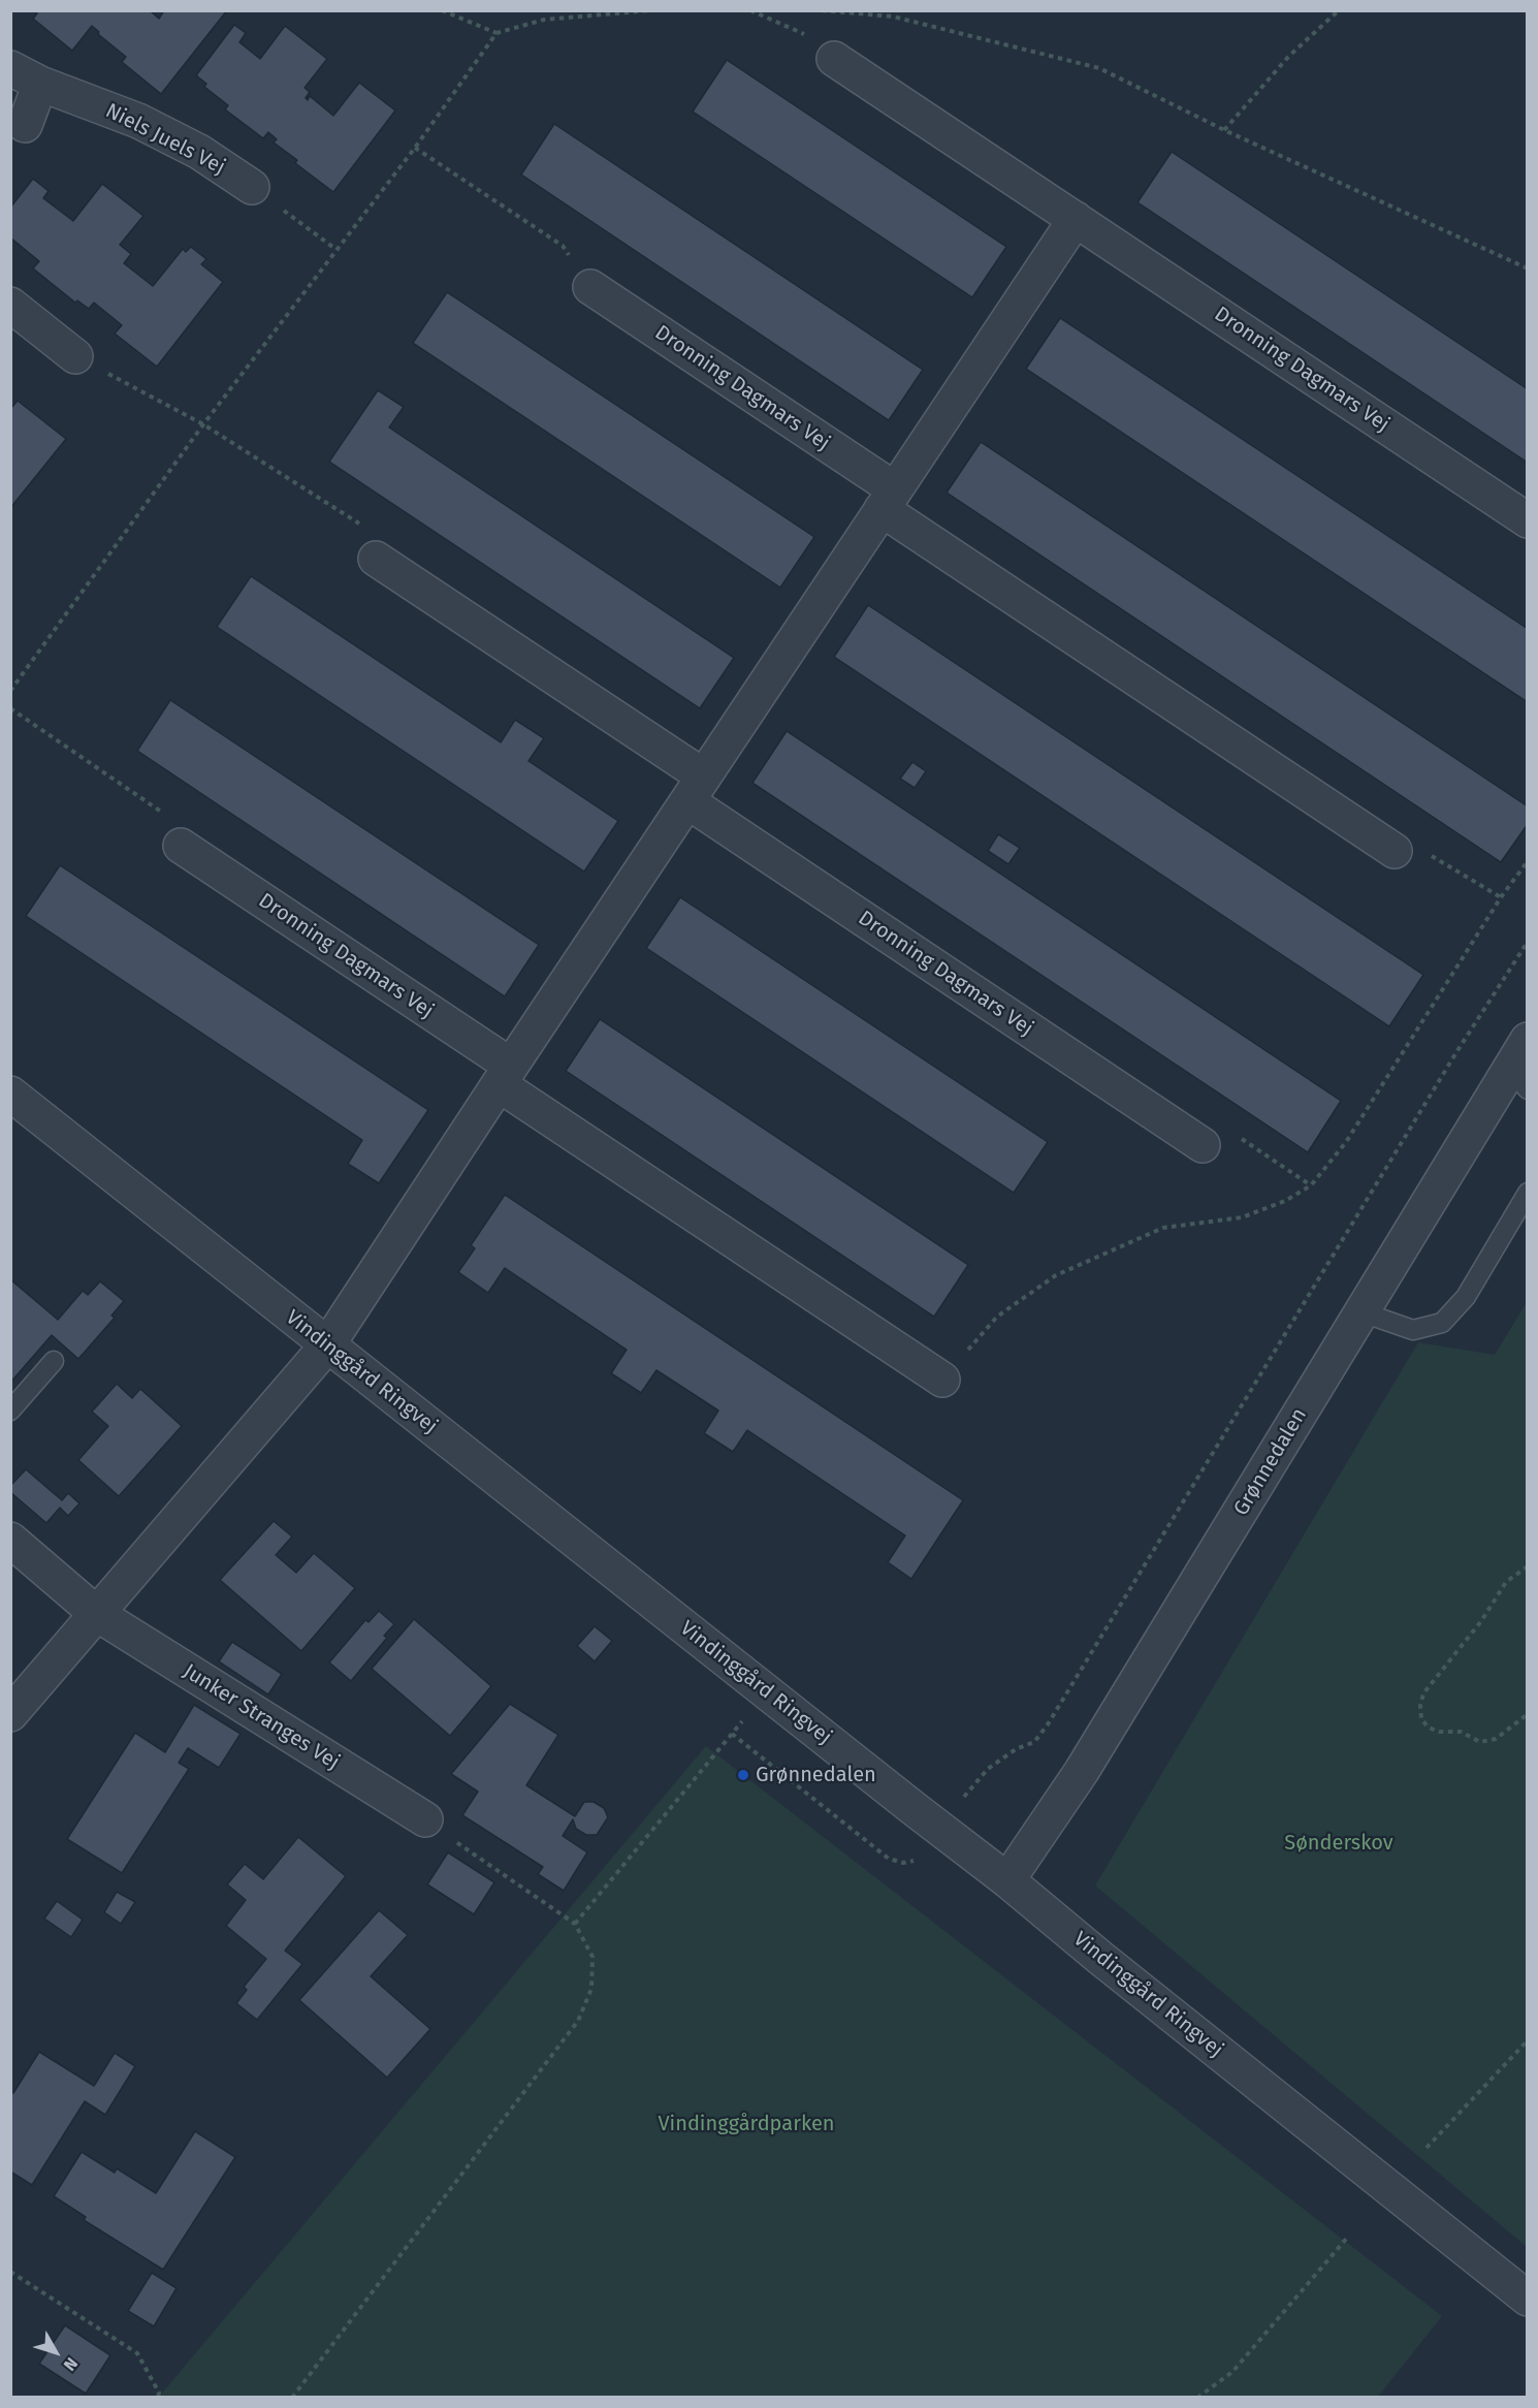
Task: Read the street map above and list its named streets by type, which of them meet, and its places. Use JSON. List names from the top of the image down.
{
  "streets": {
    "street": [
      "Niels Juels Vej",
      "Dronning Dagmars Vej",
      "Vindinggård Ringvej",
      "Grønnedalen",
      "Junker Stranges Vej"
    ]
  },
  "crossings": [
    ["Vindinggård Ringvej", "Grønnedalen"]
  ],
  "parks": ["Sønderskov", "Vindinggårdparken"],
  "places": ["Grønnedalen"],
  "north": "bottom right"
}
